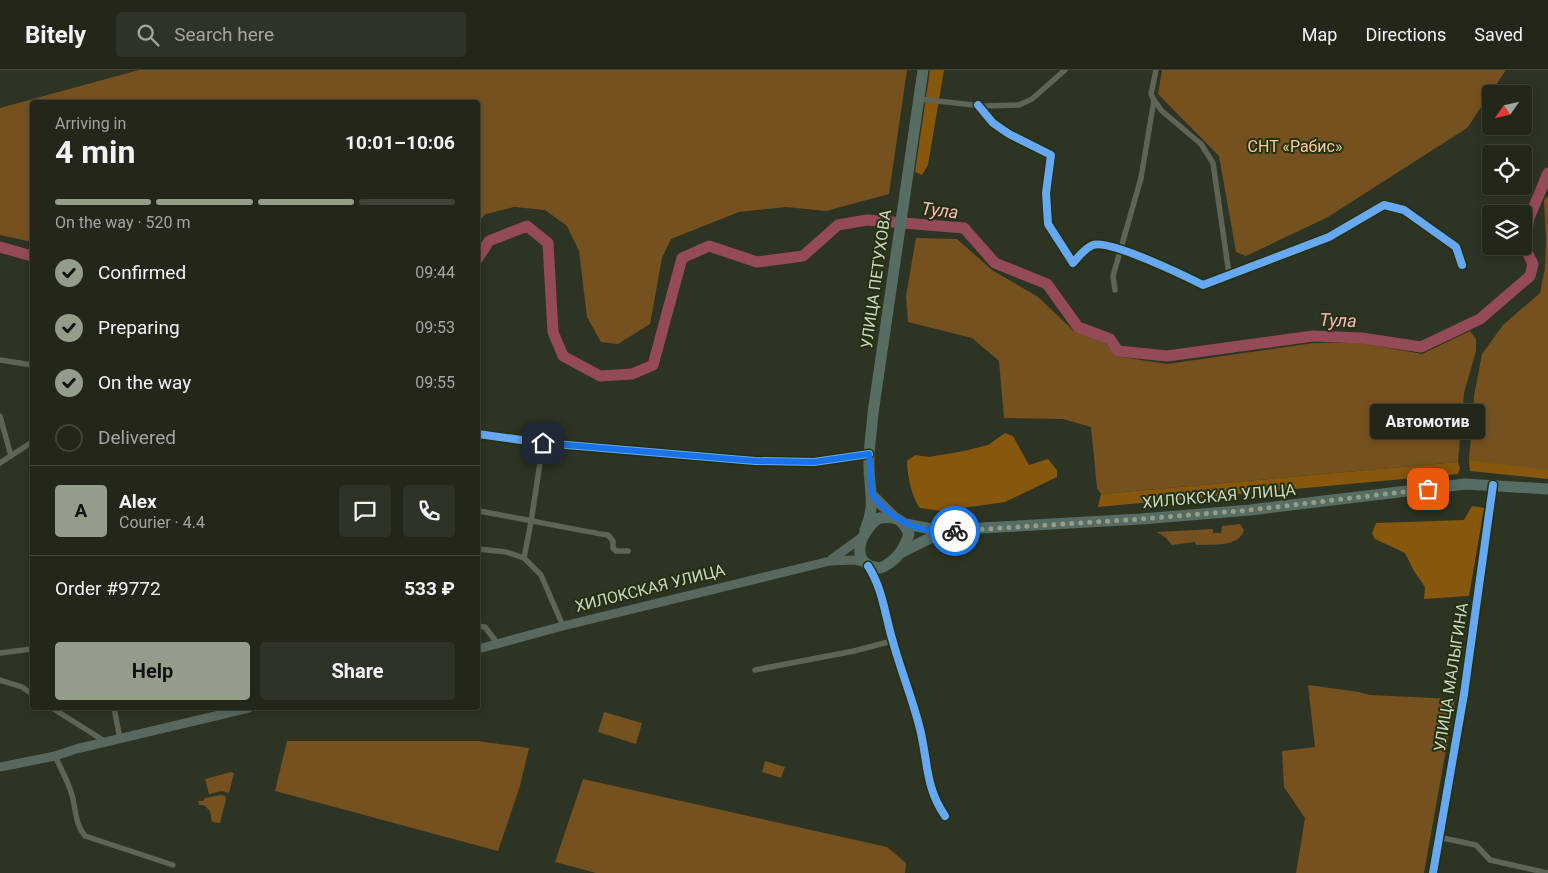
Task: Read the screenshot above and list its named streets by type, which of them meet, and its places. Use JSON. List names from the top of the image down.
{
  "streets": {
    "highway": ["УЛИЦА ПЕТУХОВА", "ХИЛОКСКАЯ УЛИЦА"],
    "street": ["УЛИЦА МАЛЫГИНА"]
  },
  "crossings": [
    ["ХИЛОКСКАЯ УЛИЦА", "УЛИЦА МАЛЫГИНА"]
  ],
  "water": ["Тула"],
  "parks": ["СНТ «Рабис»"],
  "places": ["Автомотив"],
  "north": "bottom left",
  "page": {
    "header": "Bitely",
    "search": "Search here",
    "nav": ["Map", "Directions", "Saved"],
    "heading": ["4 min", "Arriving in", "10:01–10:06"],
    "panel": [
      "Alex",
      "Courier · 4.4",
      "Order #9772",
      "533 ₽"
    ],
    "bar": "On the way · 520 m",
    "list": [
      ["Confirmed", "09:44"],
      ["Preparing", "09:53"],
      ["On the way", "09:55"],
      "Delivered"
    ],
    "bubble": "Автомотив",
    "round": "A",
    "buttons": ["Help", "Share"]
  }
}
